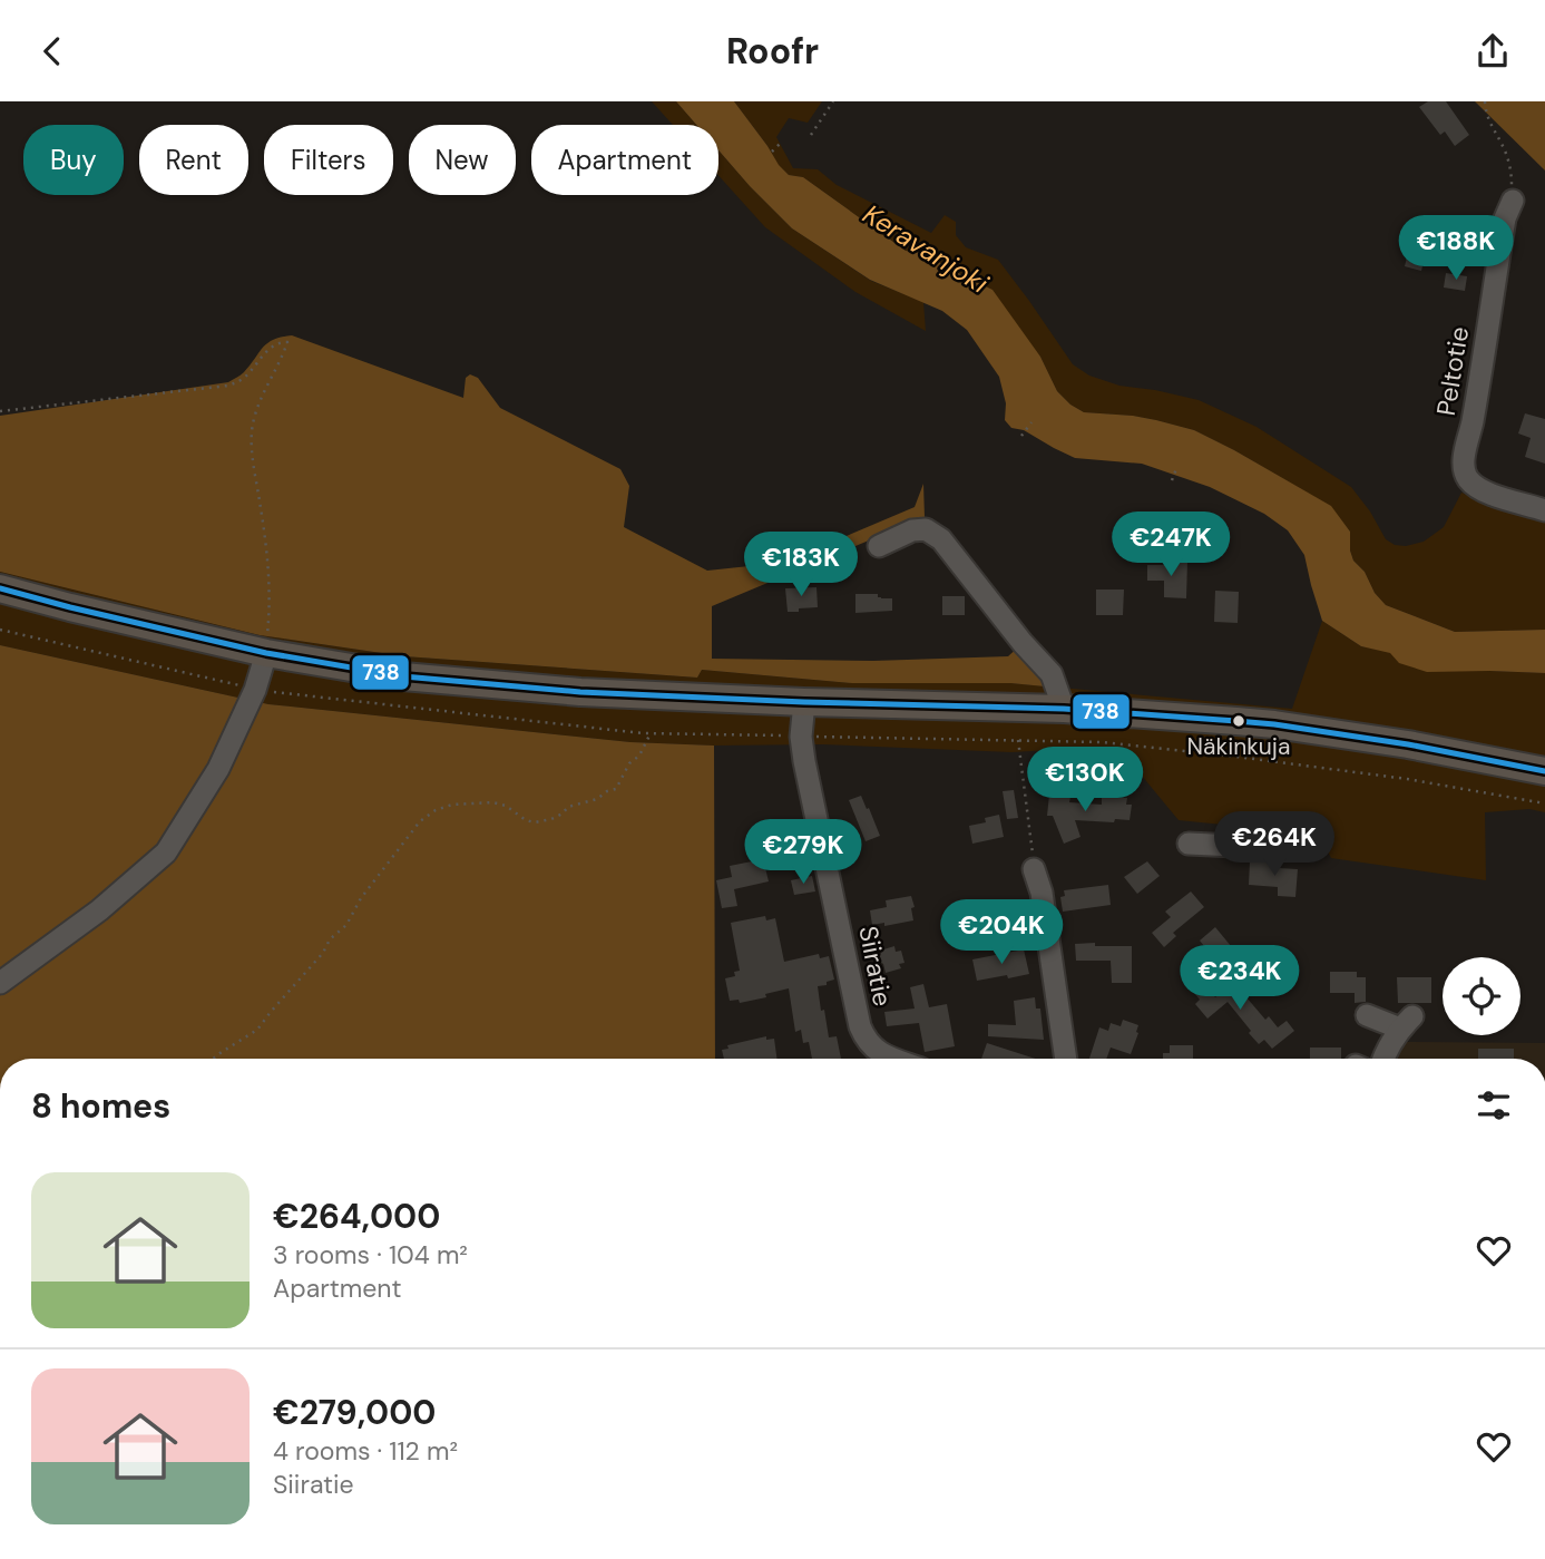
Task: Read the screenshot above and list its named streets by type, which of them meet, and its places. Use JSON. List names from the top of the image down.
{
  "streets": {
    "street": ["Peltotie", "Siiratie"]
  },
  "water": ["Keravanjoki"],
  "places": ["Näkinkuja"],
  "lines": ["transit line 738"],
  "page": {
    "header": "Roofr",
    "chip": [
      "Buy",
      "Rent",
      "Filters",
      "New",
      "Apartment"
    ],
    "price": [
      "€188K",
      "€247K",
      "€183K",
      "€130K",
      "€264K",
      "€279K",
      "€204K",
      "€234K"
    ],
    "heading": "8 homes",
    "list": [
      {
        "name": "€264,000",
        "note": "3 rooms · 104 m² · Apartment"
      },
      {
        "name": "€279,000",
        "note": "4 rooms · 112 m² · Siiratie"
      }
    ]
  }
}
